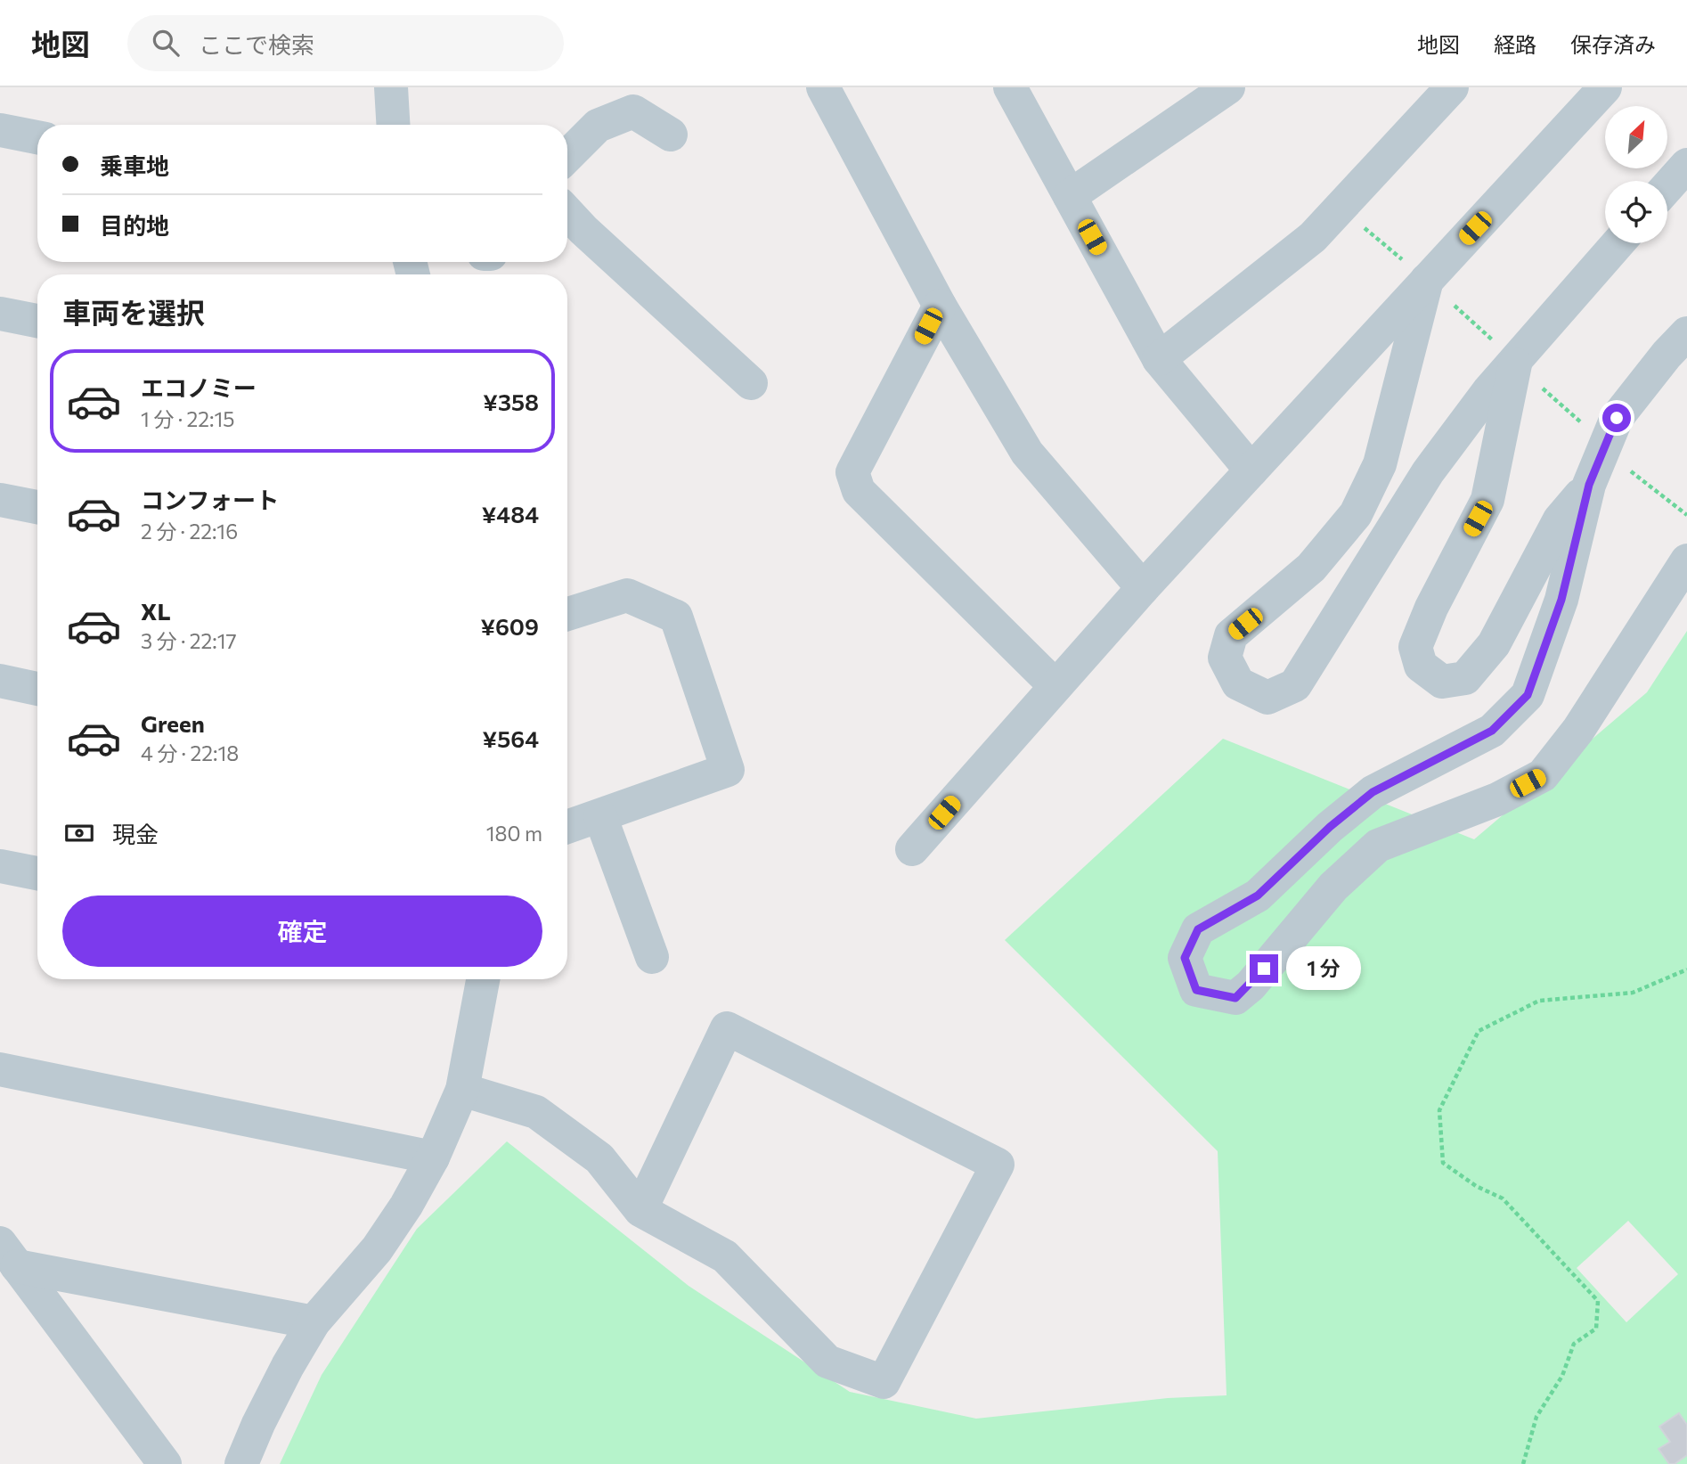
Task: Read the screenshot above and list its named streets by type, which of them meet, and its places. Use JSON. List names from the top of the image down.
{
  "north": "top right",
  "page": {
    "header": "地図",
    "search": "ここで検索",
    "nav": ["地図", "経路", "保存済み"],
    "banner": ["乗車地", "目的地"],
    "heading": "車両を選択",
    "list": [
      {
        "name": "エコノミー",
        "note": "1 分 · 22:15",
        "value": "¥358"
      },
      {
        "name": "コンフォート",
        "note": "2 分 · 22:16",
        "value": "¥484"
      },
      {
        "name": "XL",
        "note": "3 分 · 22:17",
        "value": "¥609"
      },
      {
        "name": "Green",
        "note": "4 分 · 22:18",
        "value": "¥564"
      }
    ],
    "pay": ["現金", "180 m"],
    "buttons": "確定",
    "bubble": "1 分"
  }
}
